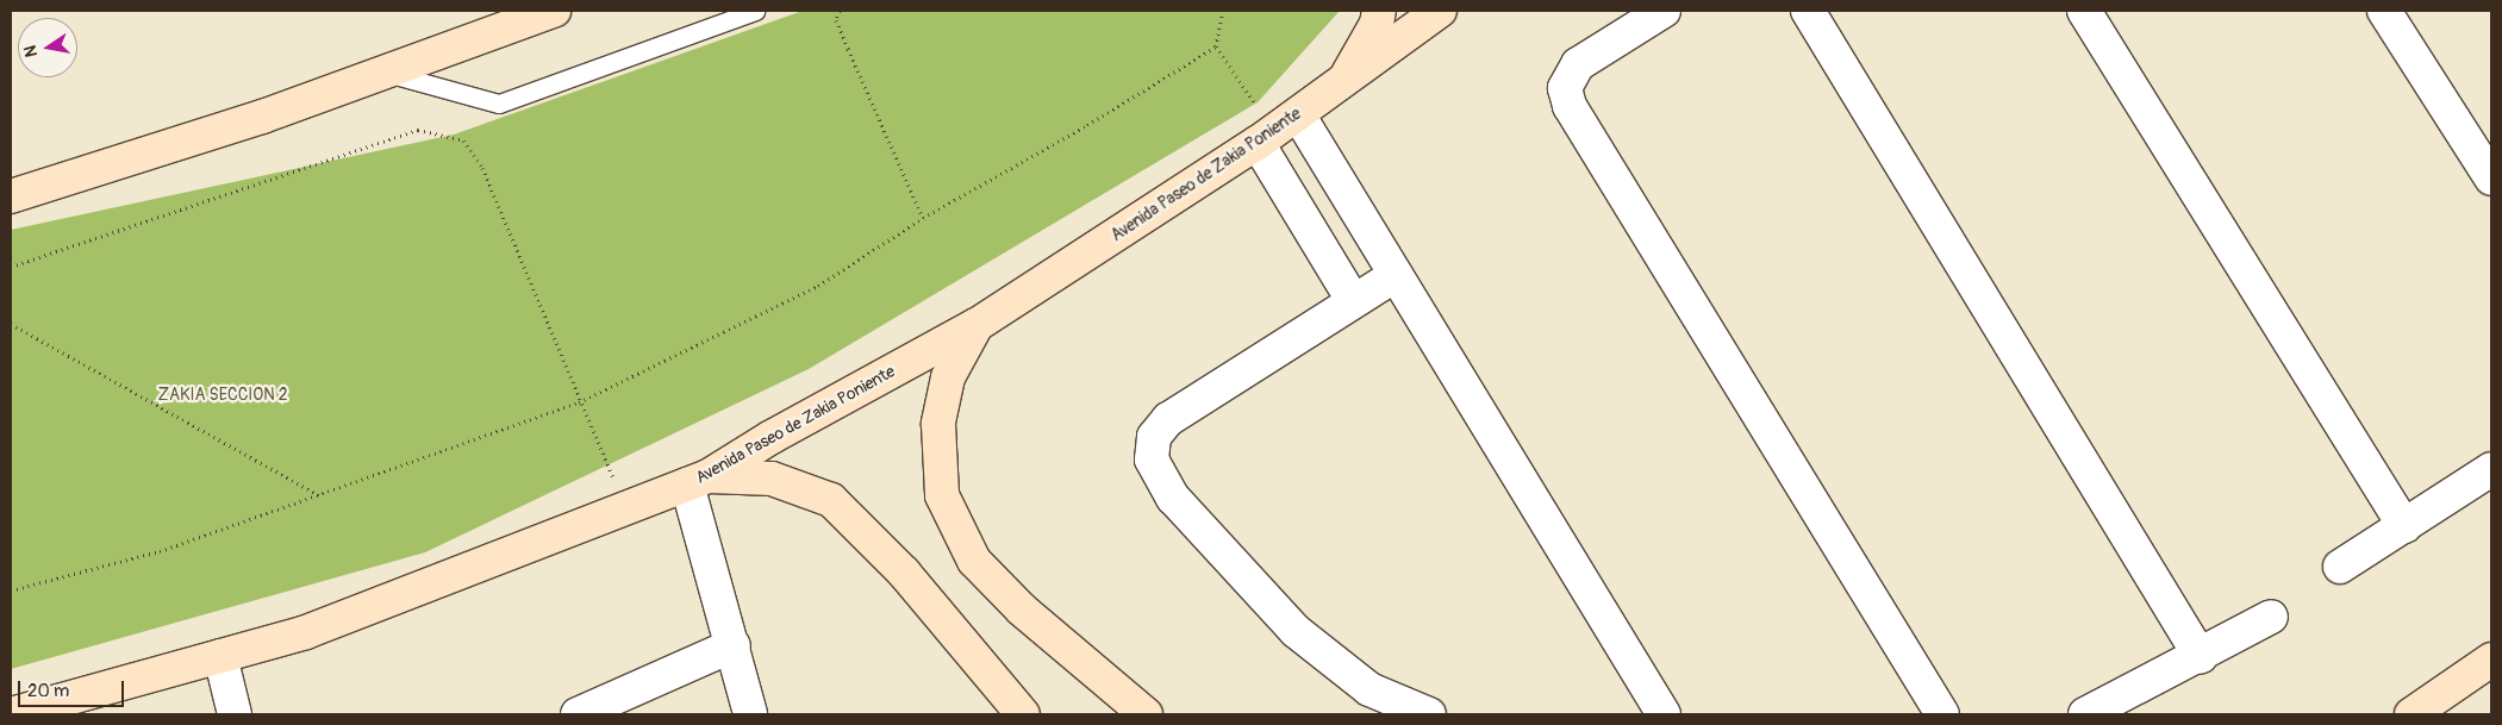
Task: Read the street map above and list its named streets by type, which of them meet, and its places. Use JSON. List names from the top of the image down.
{
  "streets": {
    "street": ["Avenida Paseo de Zakia Poniente"]
  },
  "parks": ["ZAKIA SECCION 2"],
  "scale_bar": "20 m",
  "north": "left"
}
